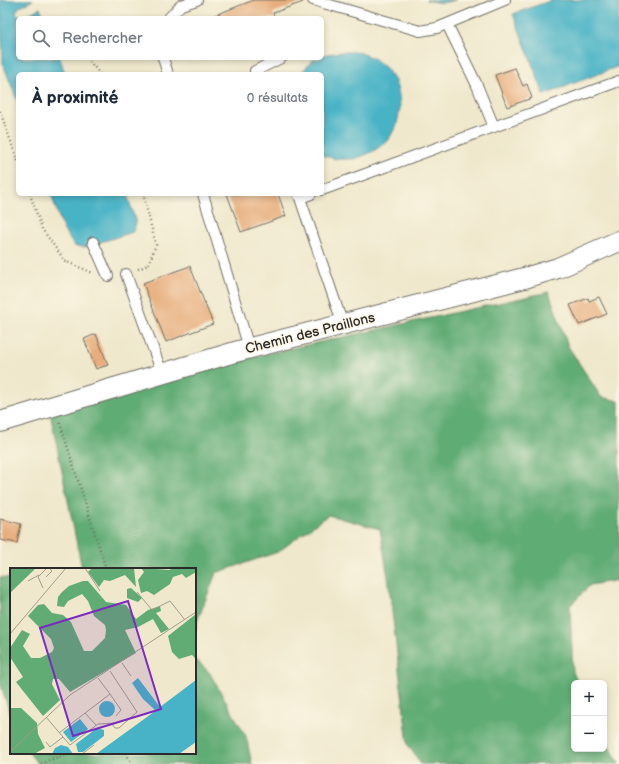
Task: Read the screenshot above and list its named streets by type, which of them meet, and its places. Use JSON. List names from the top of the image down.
{
  "streets": {
    "street": ["Chemin des Praillons"]
  },
  "page": {
    "search": "Rechercher",
    "heading": ["À proximité", "0 résultats"],
    "map_buttons": ["+", "−"]
  }
}
